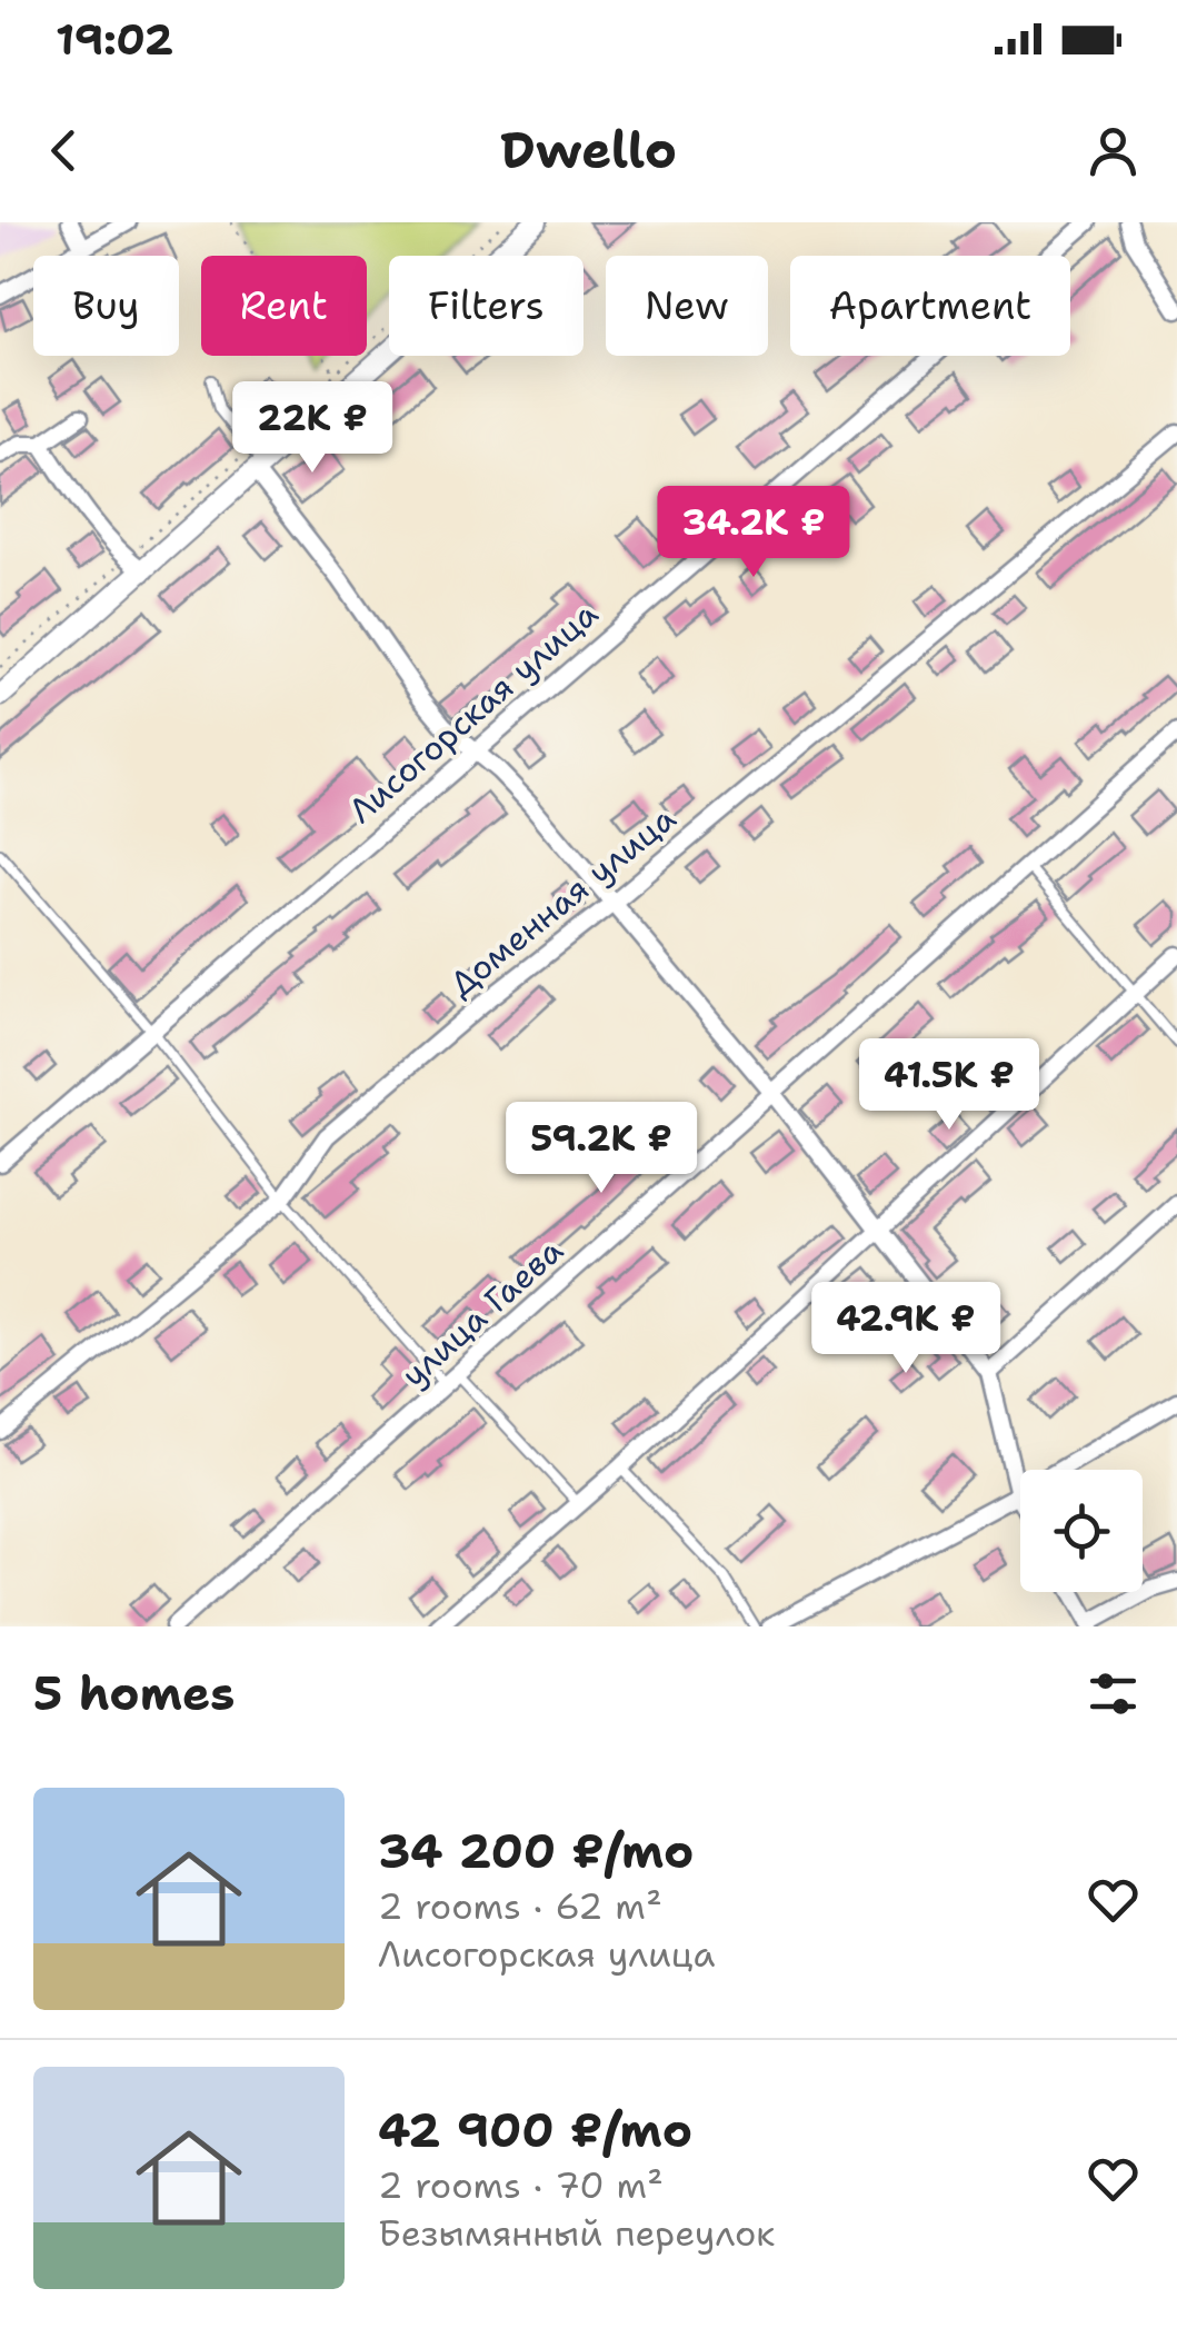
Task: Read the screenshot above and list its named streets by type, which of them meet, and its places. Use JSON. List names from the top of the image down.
{
  "streets": {
    "street": ["Лисогорская улица", "Доменная улица", "улица Гаева"]
  },
  "page": {
    "status": "19:02",
    "header": "Dwello",
    "chip": [
      "Buy",
      "Rent",
      "Filters",
      "New",
      "Apartment"
    ],
    "price": [
      "22K ₽",
      "34.2K ₽",
      "41.5K ₽",
      "59.2K ₽",
      "42.9K ₽"
    ],
    "heading": "5 homes",
    "list": [
      {
        "name": "34 200 ₽/mo",
        "note": "2 rooms · 62 m² · Лисогорская улица"
      },
      {
        "name": "42 900 ₽/mo",
        "note": "2 rooms · 70 m² · Безымянный переулок"
      }
    ]
  }
}
